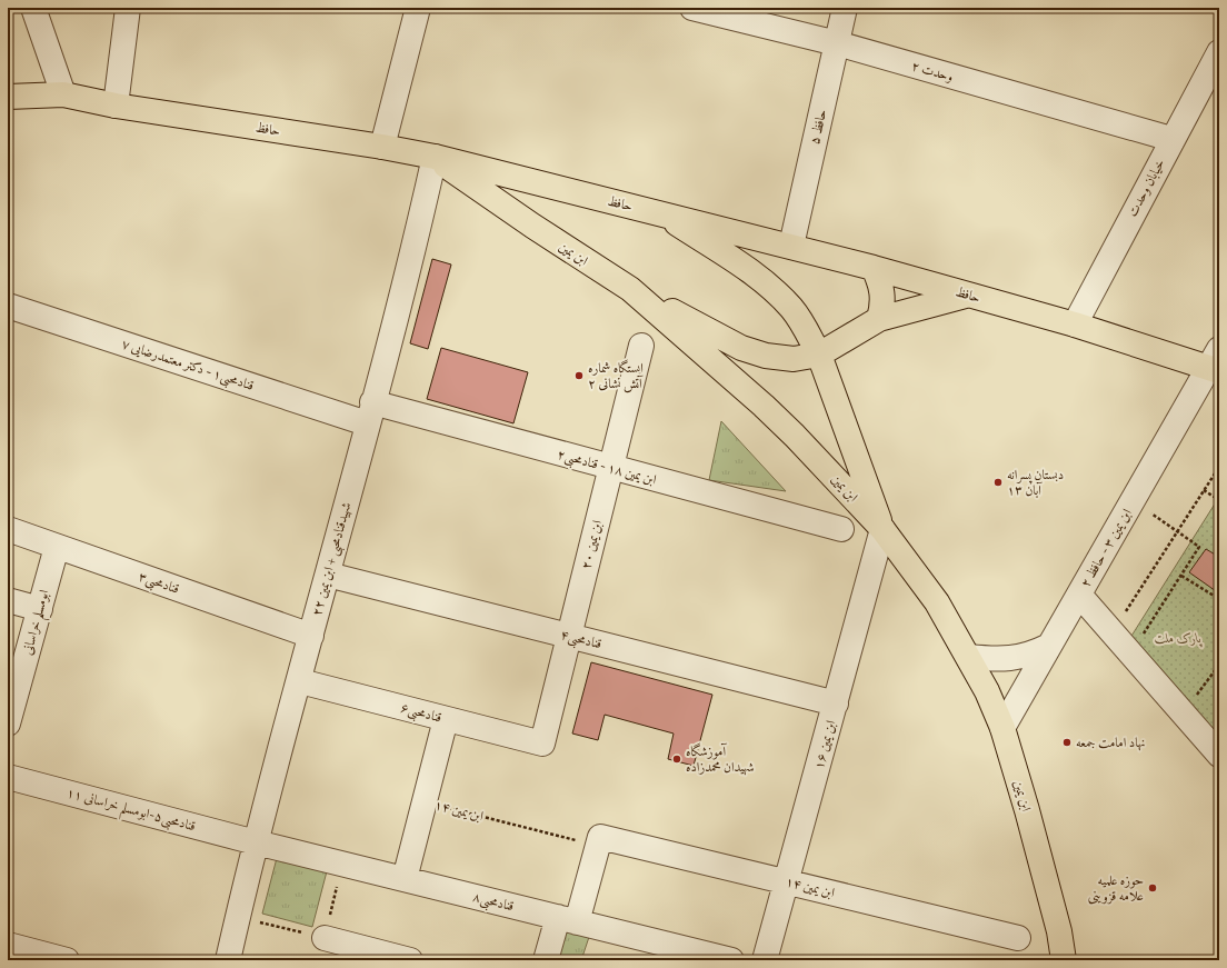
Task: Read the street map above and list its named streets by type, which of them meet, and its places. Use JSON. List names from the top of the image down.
{
  "streets": {
    "main road": ["حافظ", "ابن یمین"],
    "street": [
      "وحدت ۲",
      "حافظ ۵",
      "خیابان وحدت",
      "قنادمحبی۱ - دکتر معتمدرضایی ۷",
      "ابن یمین ۱۸ - قنادمحبی۲",
      "ابن یمین ۲۰",
      "ابن یمین ۳ - حافظ ۲",
      "شهیدقنادمحبی + ابن یمین ۲۲",
      "قنادمحبی۳",
      "ابومسلم خراسانی",
      "قنادمحبی۴",
      "قنادمحبی۶",
      "ابن یمین ۱۶",
      "قنادمحبی۵-ابومسلم خراسانی ۱۱",
      "ابن یمین ۱۴",
      "قنادمحبی۸"
    ]
  },
  "crossings": [
    ["وحدت ۲", "حافظ ۵"],
    ["وحدت ۲", "خیابان وحدت"],
    ["حافظ ۵", "حافظ"],
    ["حافظ", "خیابان وحدت"],
    ["حافظ", "ابن یمین"],
    ["حافظ", "ابن یمین ۳ - حافظ ۲"],
    ["حافظ", "شهیدقنادمحبی + ابن یمین ۲۲"],
    ["ابن یمین", "ابن یمین ۳ - حافظ ۲"],
    ["ابن یمین", "شهیدقنادمحبی + ابن یمین ۲۲"],
    ["ابن یمین", "ابن یمین ۱۶"],
    ["قنادمحبی۱ - دکتر معتمدرضایی ۷", "ابن یمین ۱۸ - قنادمحبی۲"],
    ["قنادمحبی۱ - دکتر معتمدرضایی ۷", "شهیدقنادمحبی + ابن یمین ۲۲"],
    ["ابن یمین ۱۸ - قنادمحبی۲", "ابن یمین ۲۰"],
    ["ابن یمین ۱۸ - قنادمحبی۲", "شهیدقنادمحبی + ابن یمین ۲۲"],
    ["ابن یمین ۲۰", "قنادمحبی۴"],
    ["ابن یمین ۲۰", "قنادمحبی۶"],
    ["شهیدقنادمحبی + ابن یمین ۲۲", "قنادمحبی۳"],
    ["شهیدقنادمحبی + ابن یمین ۲۲", "قنادمحبی۴"],
    ["شهیدقنادمحبی + ابن یمین ۲۲", "قنادمحبی۶"],
    ["شهیدقنادمحبی + ابن یمین ۲۲", "قنادمحبی۵-ابومسلم خراسانی ۱۱"],
    ["شهیدقنادمحبی + ابن یمین ۲۲", "قنادمحبی۸"],
    ["قنادمحبی۳", "ابومسلم خراسانی"],
    ["قنادمحبی۴", "ابن یمین ۱۶"],
    ["ابن یمین ۱۶", "ابن یمین ۱۴"],
    ["قنادمحبی۵-ابومسلم خراسانی ۱۱", "قنادمحبی۸"]
  ],
  "parks": ["پارک ملت"],
  "places": [
    "ایستگاه شماره ۲ آتش نشانی",
    "دبستان پسرانه ۱۳ آبان",
    "نهاد امامت جمعه",
    "آموزشگاه شهیدان محمدزاده",
    "حوزه علمیه علامه قزوینی"
  ]
}
